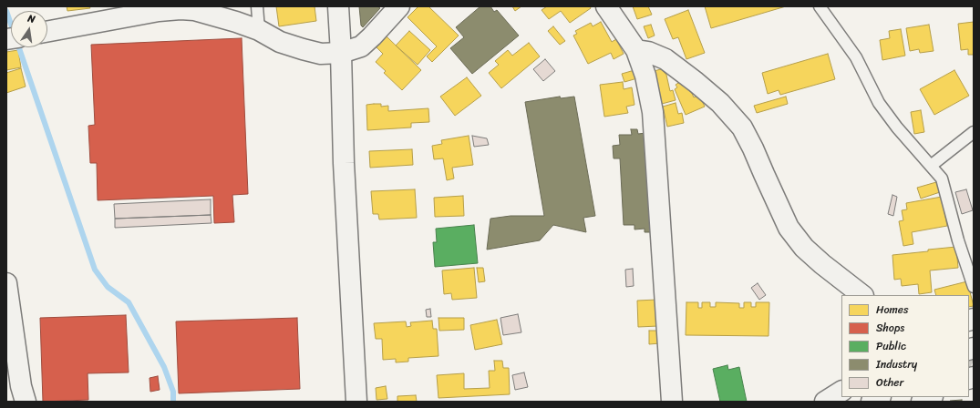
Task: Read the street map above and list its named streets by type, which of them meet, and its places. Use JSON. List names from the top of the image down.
{
  "legend": [
    "Homes",
    "Shops",
    "Public",
    "Industry",
    "Other"
  ],
  "north": "top"
}
